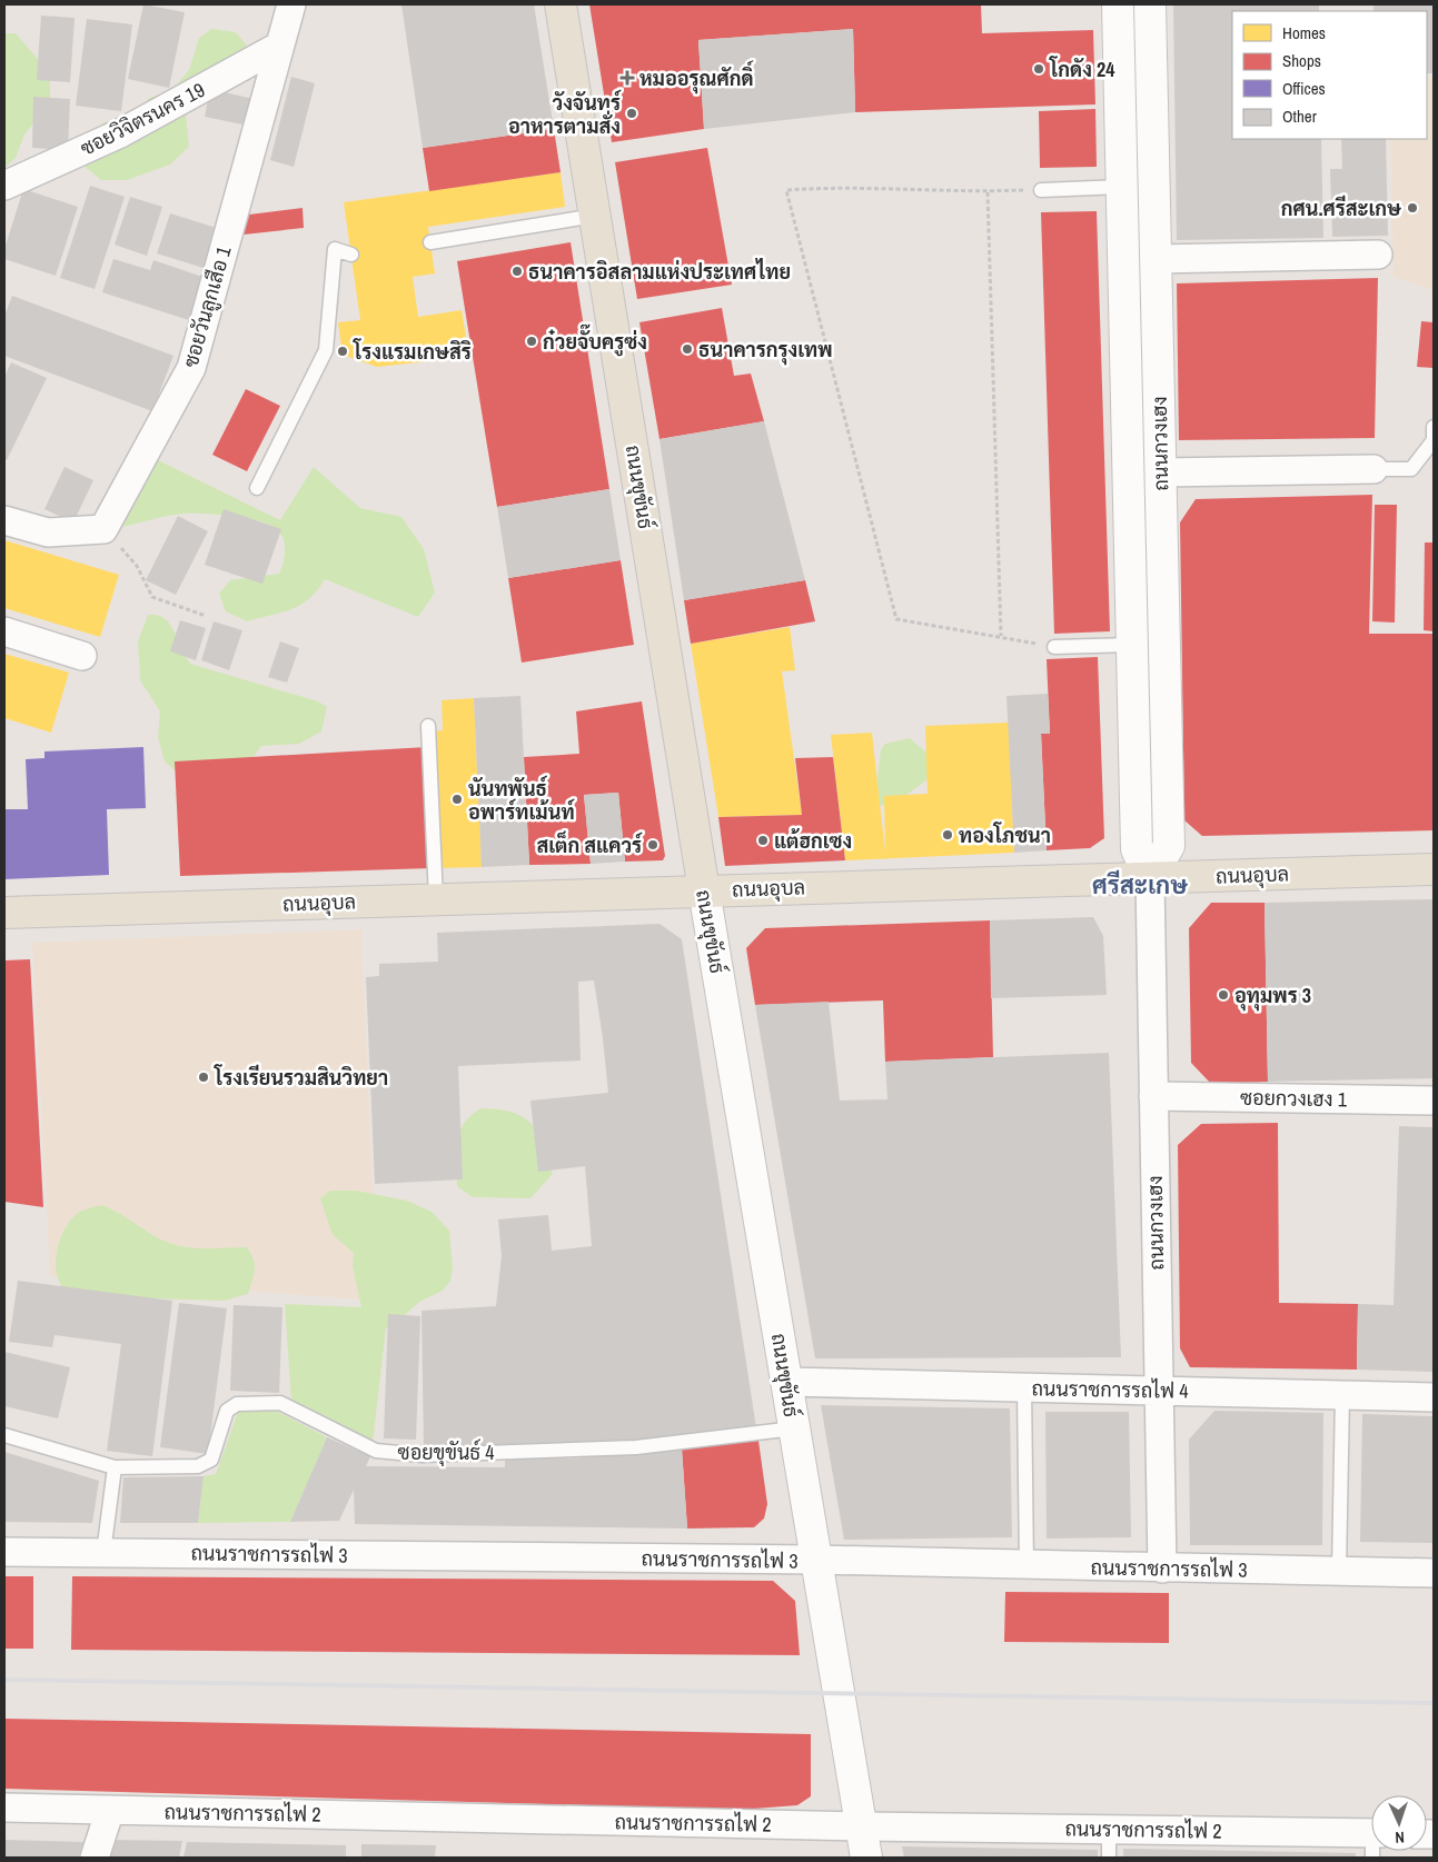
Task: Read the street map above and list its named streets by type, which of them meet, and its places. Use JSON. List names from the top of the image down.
{
  "streets": {
    "main road": ["ถนนขุขันธ์", "ถนนอุบล"],
    "street": [
      "ซอยวิจิตรนคร 19",
      "ซอยวันลูกเสือ 1",
      "ถนนกวงเฮง",
      "ซอยกวงเฮง 1",
      "ถนนราชการรถไฟ 4",
      "ถนนราชการรถไฟ 3",
      "ถนนราชการรถไฟ 2"
    ],
    "lane": ["ซอยขุขันธ์ 4"]
  },
  "crossings": [
    ["ซอยวิจิตรนคร 19", "ซอยวันลูกเสือ 1"],
    ["ถนนกวงเฮง", "ถนนอุบล"],
    ["ถนนกวงเฮง", "ซอยกวงเฮง 1"],
    ["ถนนกวงเฮง", "ถนนราชการรถไฟ 4"],
    ["ถนนกวงเฮง", "ถนนราชการรถไฟ 3"],
    ["ถนนขุขันธ์", "ถนนอุบล"],
    ["ถนนขุขันธ์", "ถนนราชการรถไฟ 4"],
    ["ถนนขุขันธ์", "ซอยขุขันธ์ 4"],
    ["ถนนขุขันธ์", "ถนนราชการรถไฟ 3"],
    ["ถนนขุขันธ์", "ถนนราชการรถไฟ 2"]
  ],
  "districts": ["ศรีสะเกษ"],
  "places": {
    "other": [
      "โกดัง 24",
      "วังจันทร์ อาหารตามสั่ง",
      "กศน.ศรีสะเกษ",
      "ธนาคารอิสลามแห่งประเทศไทย",
      "ก๋วยจั๊บครูซ่ง",
      "ธนาคารกรุงเทพ",
      "โรงแรมเกษสิริ",
      "นันทพันธ์ อพาร์ทเม้นท์",
      "ทองโภชนา",
      "แต้ฮกเซง",
      "สเต็ก สแควร์",
      "อุทุมพร 3",
      "โรงเรียนรวมสินวิทยา"
    ],
    "health": ["หมออรุณศักดิ์"]
  },
  "legend": [
    "Homes",
    "Shops",
    "Offices",
    "Other"
  ],
  "north": "bottom"
}
